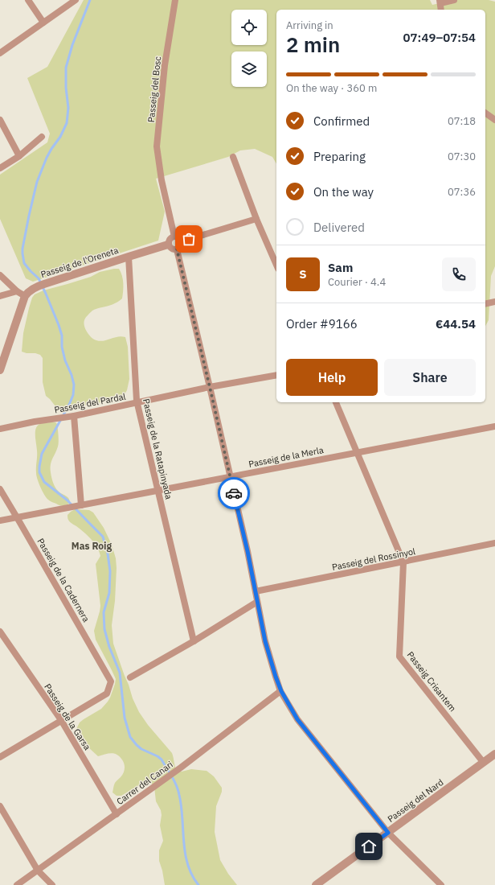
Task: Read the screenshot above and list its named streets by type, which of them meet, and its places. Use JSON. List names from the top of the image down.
{
  "streets": {
    "street": [
      "Passeig del Bosc",
      "Passeig de l'Oreneta",
      "Passeig del Pardal",
      "Passeig de la Ratapinyada",
      "Passeig de la Merla",
      "Passeig del Rossinyol",
      "Passeig de la Cadernera",
      "Passeig Crisantem",
      "Passeig de la Garsa",
      "Carrer del Canari",
      "Passeig del Nard"
    ]
  },
  "crossings": [
    ["Passeig del Bosc", "Passeig de l'Oreneta"],
    ["Passeig de l'Oreneta", "Passeig de la Ratapinyada"],
    ["Passeig del Pardal", "Passeig de la Ratapinyada"],
    ["Passeig de la Ratapinyada", "Passeig de la Merla"],
    ["Passeig de la Merla", "Passeig de la Cadernera"],
    ["Passeig del Rossinyol", "Passeig Crisantem"],
    ["Passeig de la Cadernera", "Passeig de la Garsa"],
    ["Passeig Crisantem", "Passeig del Nard"],
    ["Passeig de la Garsa", "Carrer del Canari"]
  ],
  "districts": ["Mas Roig"],
  "page": {
    "heading": ["2 min", "Arriving in", "07:49–07:54"],
    "panel": [
      "Sam",
      "Courier · 4.4",
      "Order #9166",
      "€44.54"
    ],
    "bar": "On the way · 360 m",
    "list": [
      ["Confirmed", "07:18"],
      ["Preparing", "07:30"],
      ["On the way", "07:36"],
      "Delivered"
    ],
    "round": "S",
    "buttons": ["Help", "Share"]
  }
}
